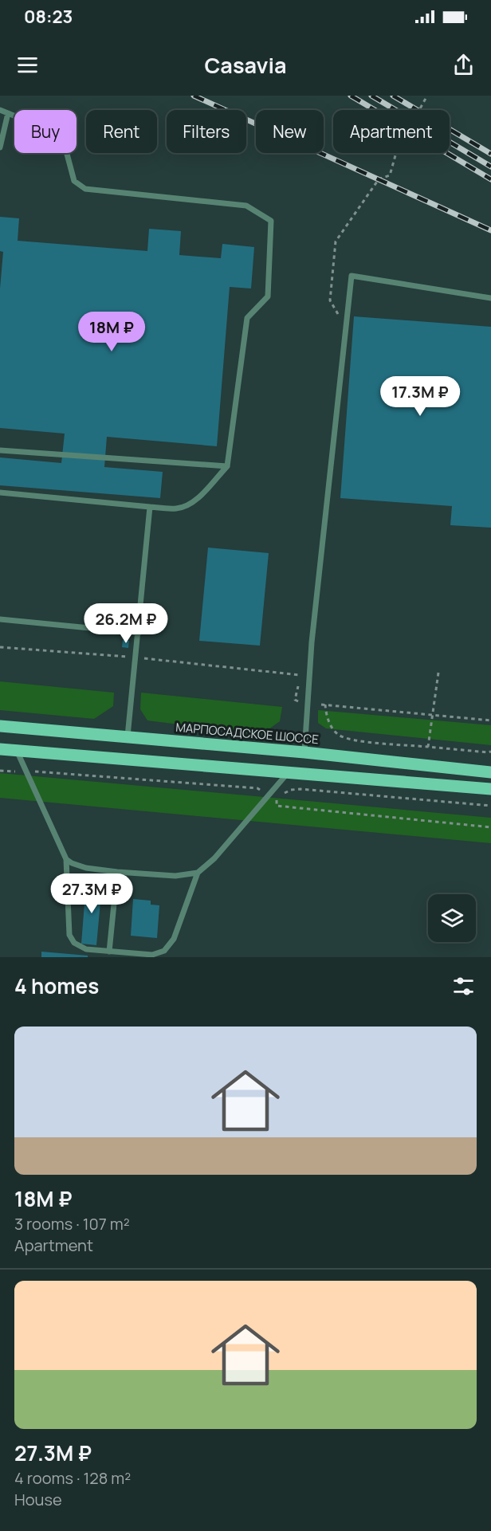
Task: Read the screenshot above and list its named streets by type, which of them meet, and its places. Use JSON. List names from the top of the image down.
{
  "streets": {
    "main road": ["МАРПОСАДСКОЕ ШОССЕ"]
  },
  "page": {
    "status": "08:23",
    "header": "Casavia",
    "chip": [
      "Buy",
      "Rent",
      "Filters",
      "New",
      "Apartment"
    ],
    "price": [
      "18M ₽",
      "17.3M ₽",
      "26.2M ₽",
      "27.3M ₽"
    ],
    "heading": "4 homes",
    "list": [
      {
        "name": "18M ₽",
        "note": "3 rooms · 107 m² · Apartment"
      },
      {
        "name": "27.3M ₽",
        "note": "4 rooms · 128 m² · House"
      }
    ]
  }
}
